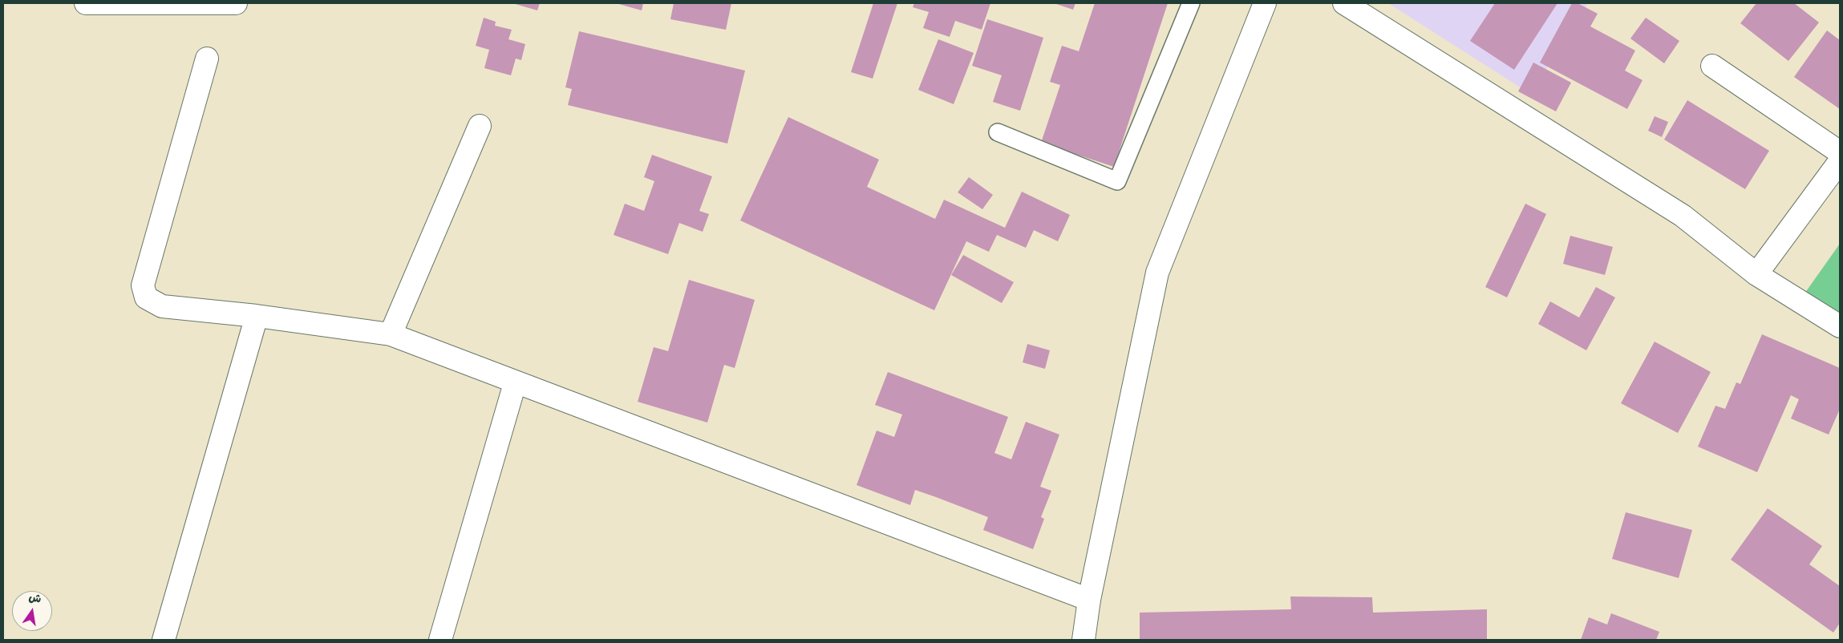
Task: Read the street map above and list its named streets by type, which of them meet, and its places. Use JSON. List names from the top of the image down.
{
  "north": "top"
}
